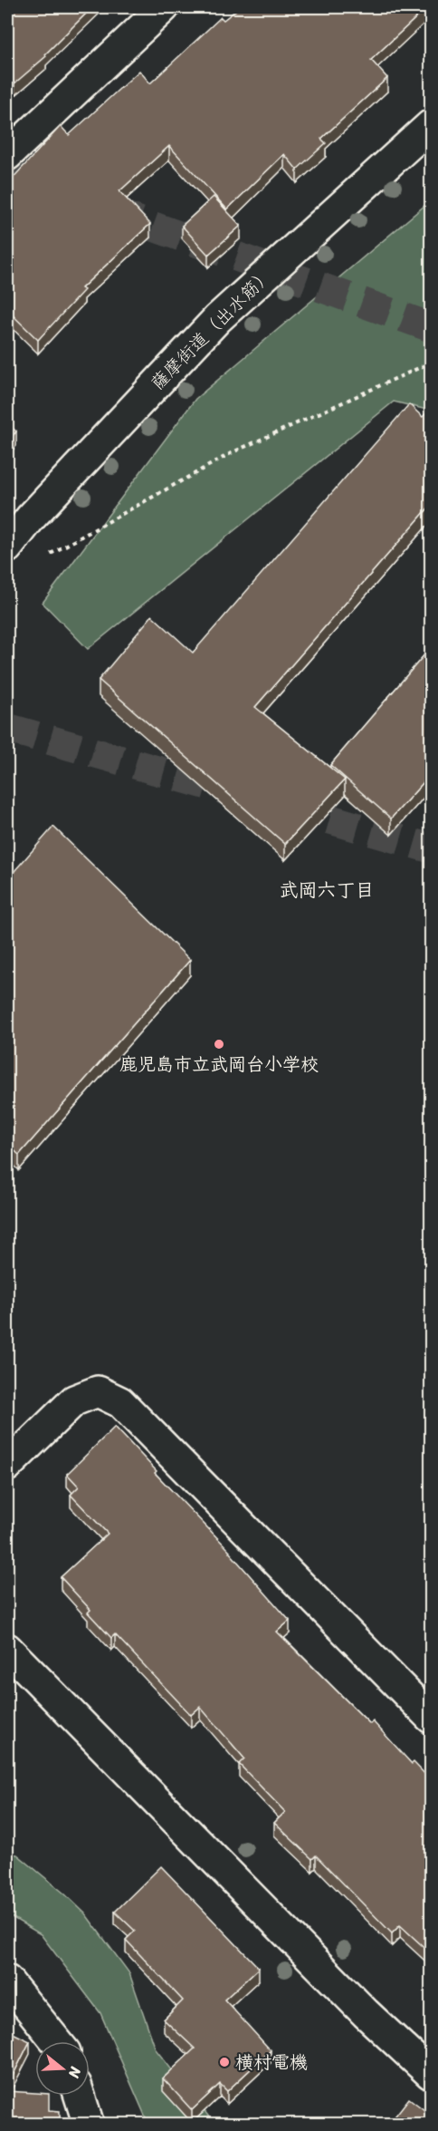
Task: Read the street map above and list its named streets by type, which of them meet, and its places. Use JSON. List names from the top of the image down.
{
  "streets": {
    "street": ["薩摩街道（出水筋）"]
  },
  "districts": ["武岡六丁目"],
  "places": ["鹿児島市立武岡台小学校", "横村電機"],
  "north": "right"
}
